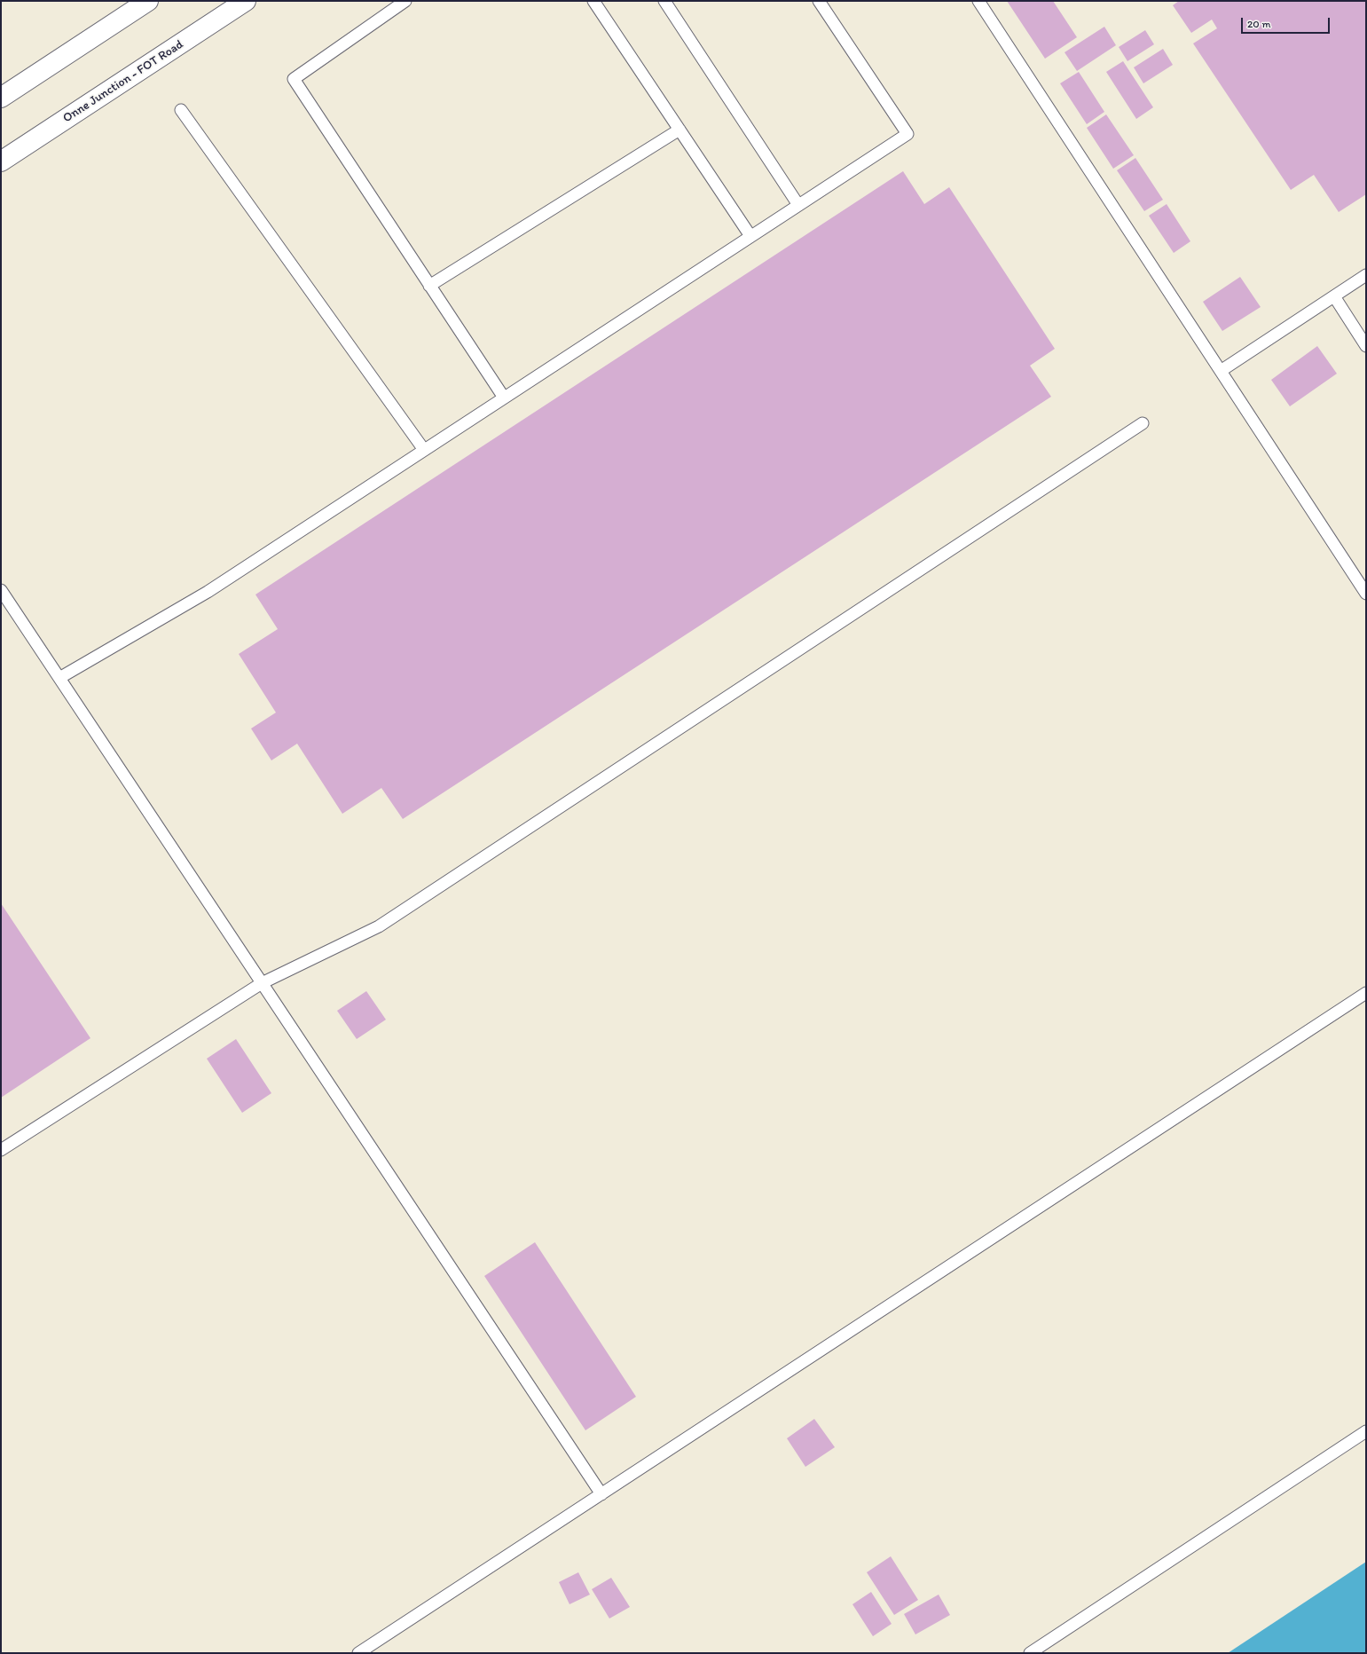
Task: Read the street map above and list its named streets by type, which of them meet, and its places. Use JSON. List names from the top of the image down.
{
  "streets": {
    "street": ["Onne Junction - FOT Road"]
  },
  "scale_bar": "20 m"
}
